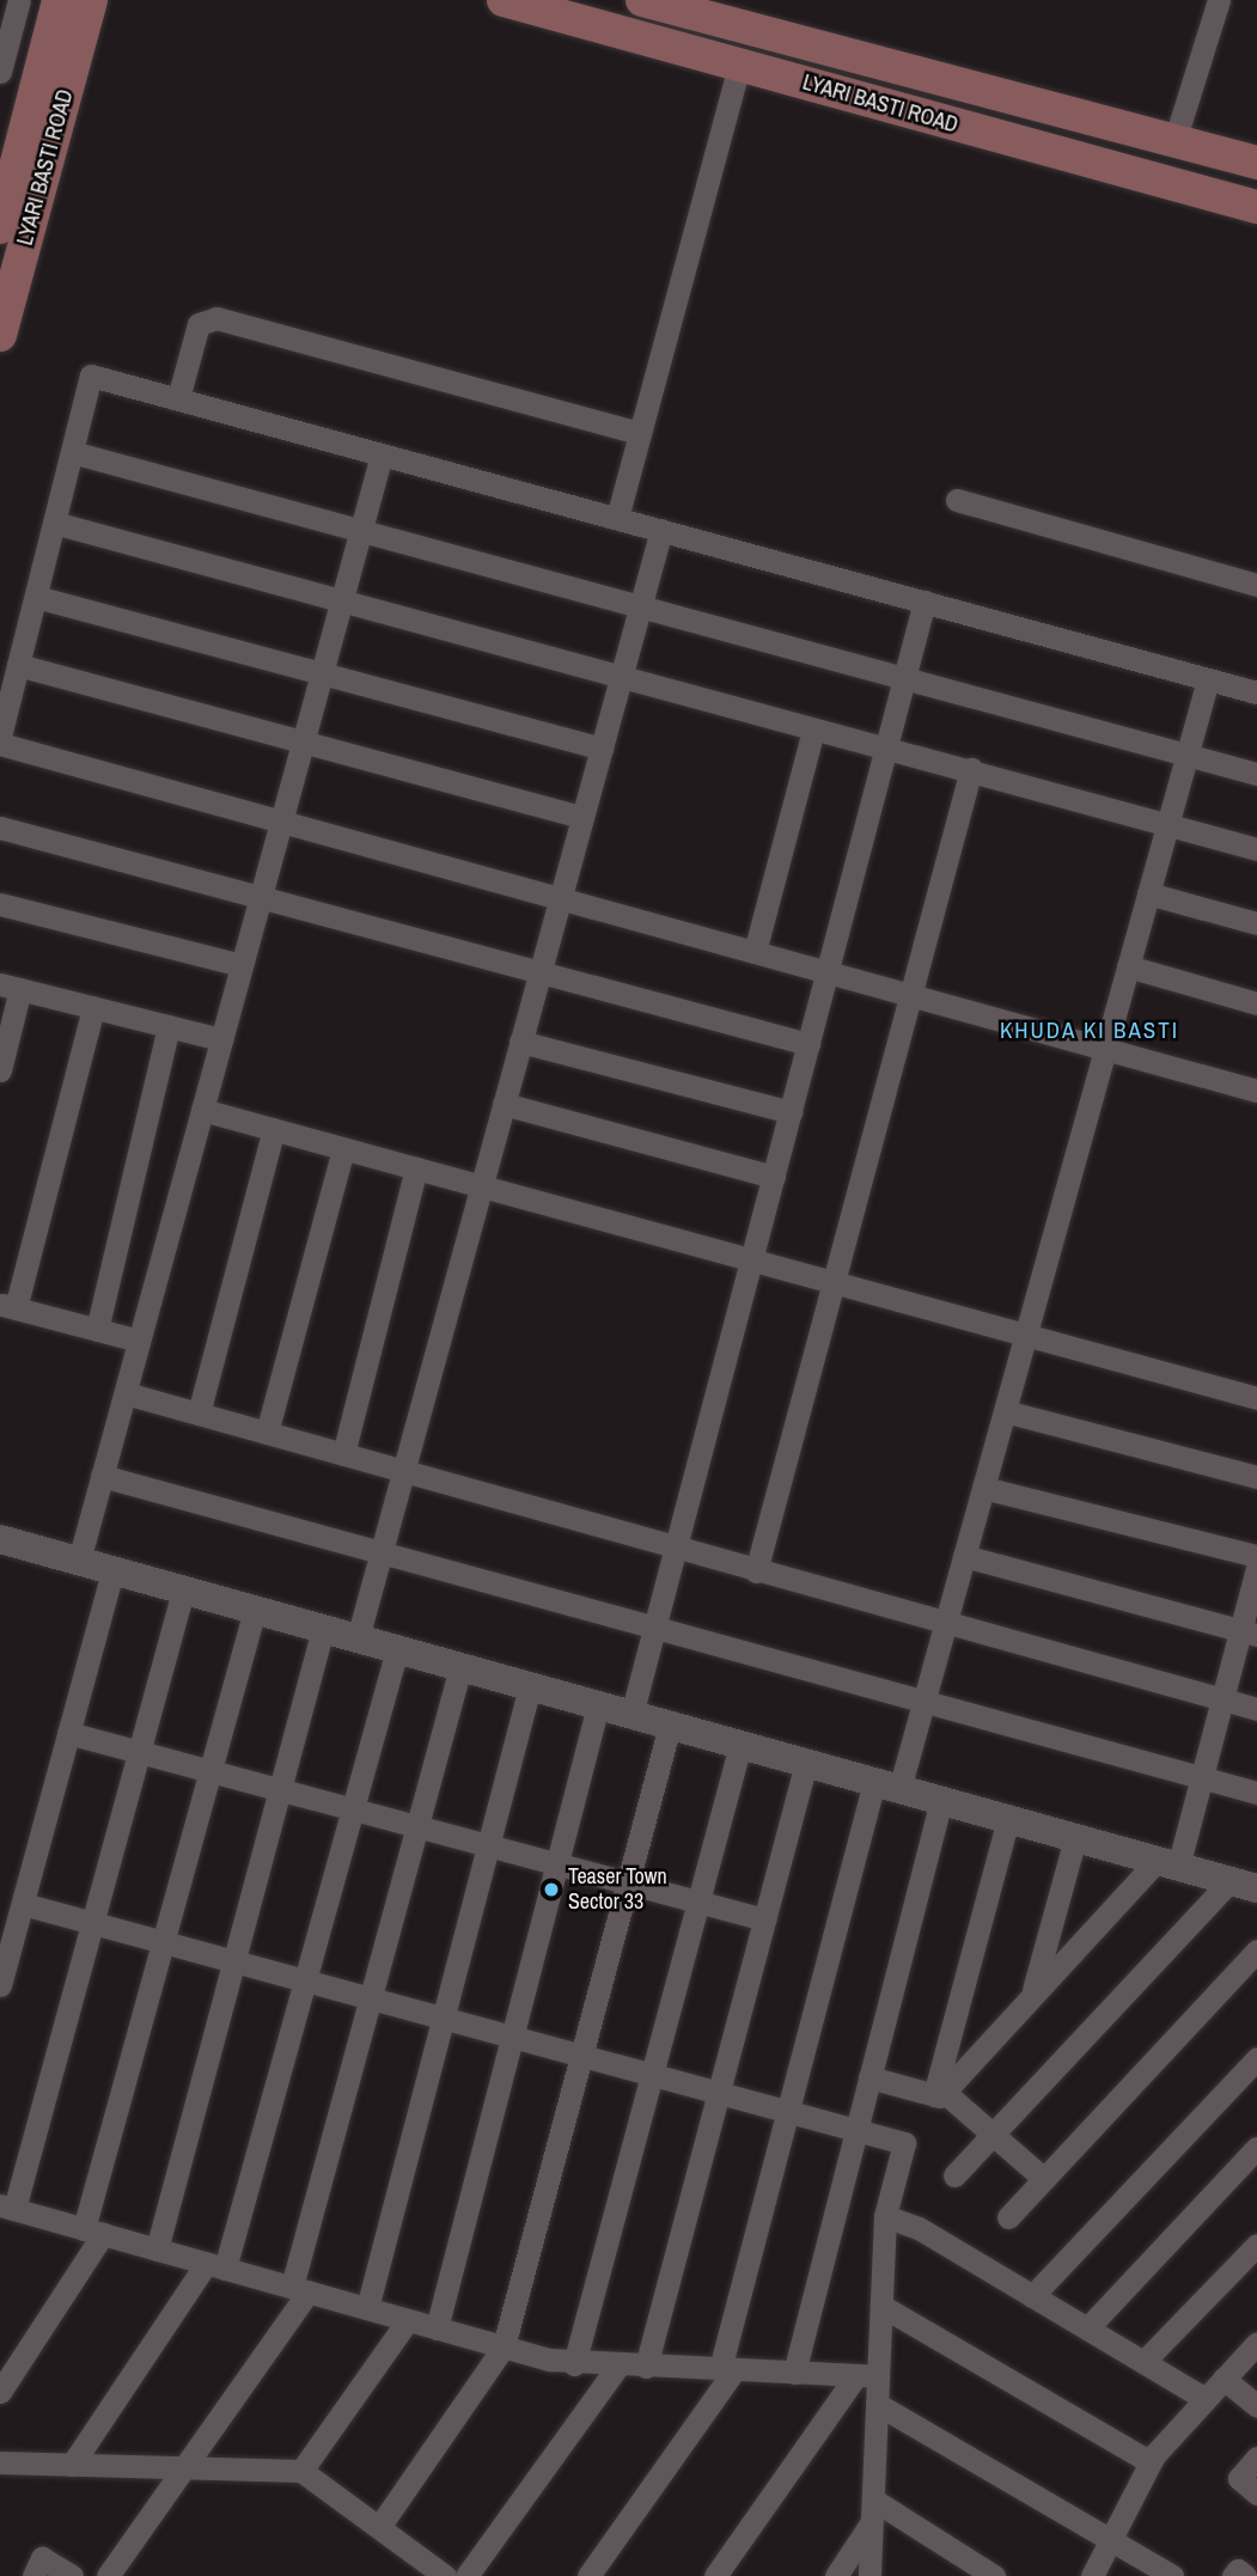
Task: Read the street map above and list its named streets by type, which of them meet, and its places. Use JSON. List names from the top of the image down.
{
  "streets": {
    "main road": ["LYARI BASTI ROAD"]
  },
  "districts": ["KHUDA KI BASTI"],
  "places": ["Teaser Town Sector 33"]
}
